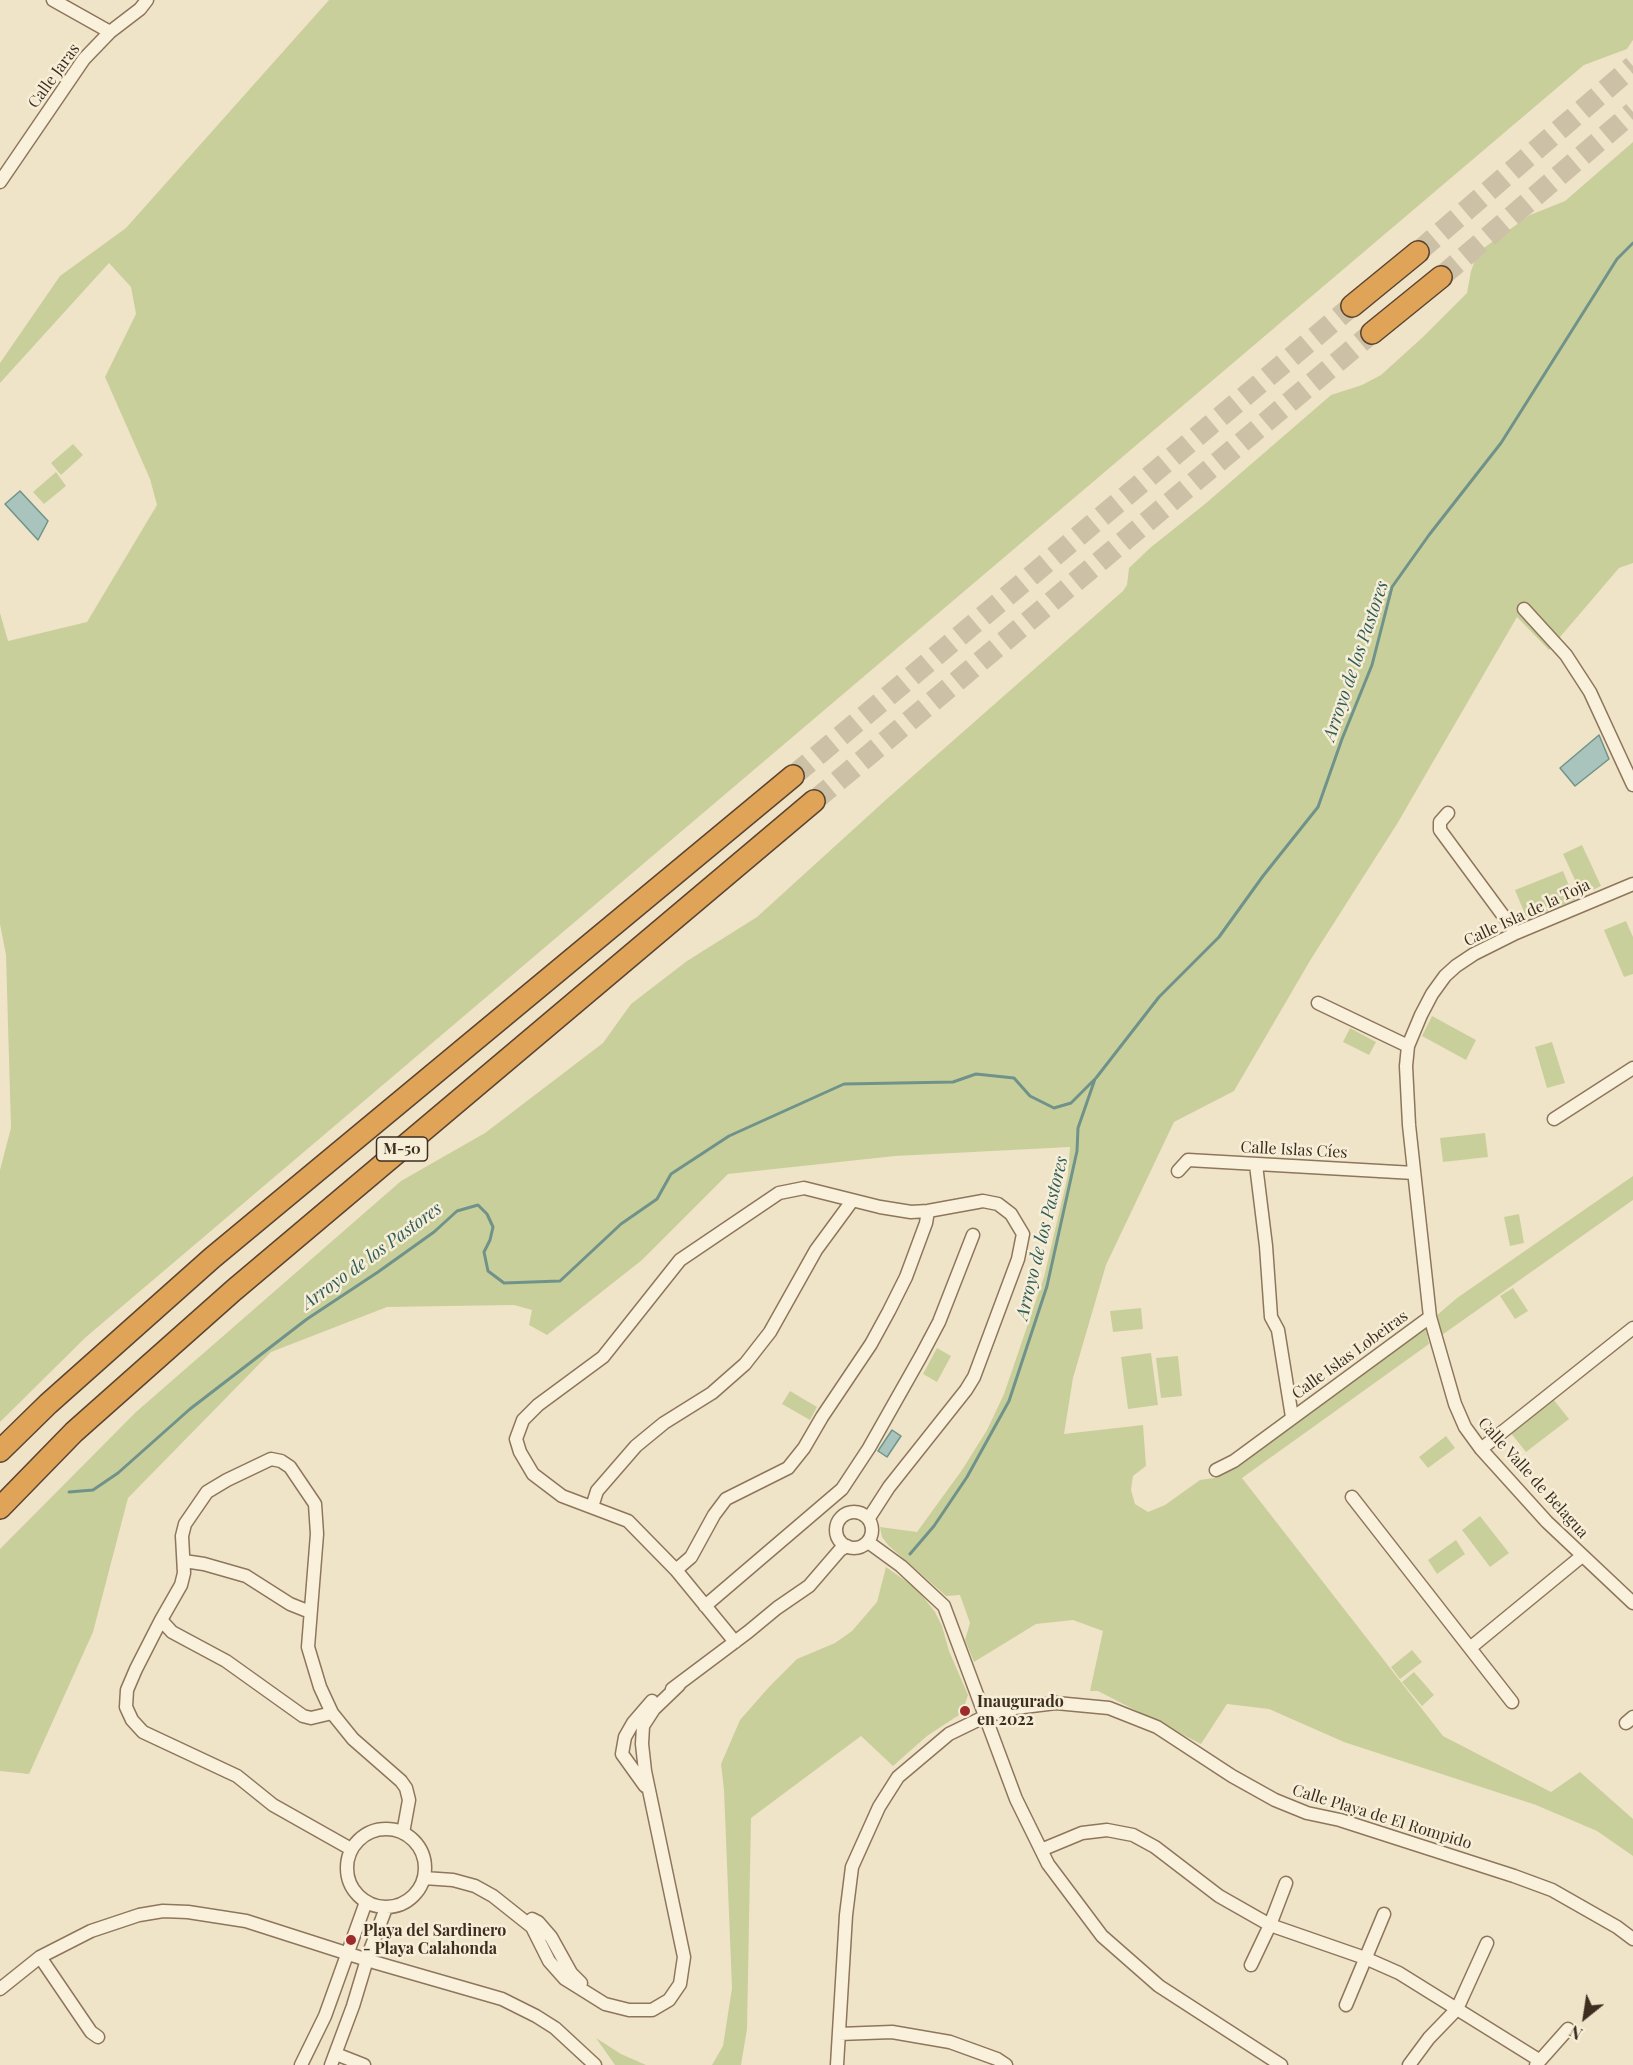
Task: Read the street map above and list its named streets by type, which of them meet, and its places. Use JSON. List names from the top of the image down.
{
  "streets": {
    "highway": ["M-50"],
    "street": [
      "Calle Jaras",
      "Calle Isla de la Toja",
      "Calle Islas Cíes",
      "Calle Islas Lobeiras",
      "Calle Valle de Belagua",
      "Calle Playa de El Rompido"
    ]
  },
  "crossings": [
    ["Calle Isla de la Toja", "Calle Islas Cíes"],
    ["Calle Isla de la Toja", "Calle Islas Lobeiras"],
    ["Calle Isla de la Toja", "Calle Valle de Belagua"],
    ["Calle Islas Cíes", "Calle Islas Lobeiras"],
    ["Calle Islas Lobeiras", "Calle Valle de Belagua"]
  ],
  "water": ["Arroyo de los Pastores"],
  "places": ["Inaugurado en 2022", "Playa del Sardinero - Playa Calahonda"],
  "north": "bottom left"
}
